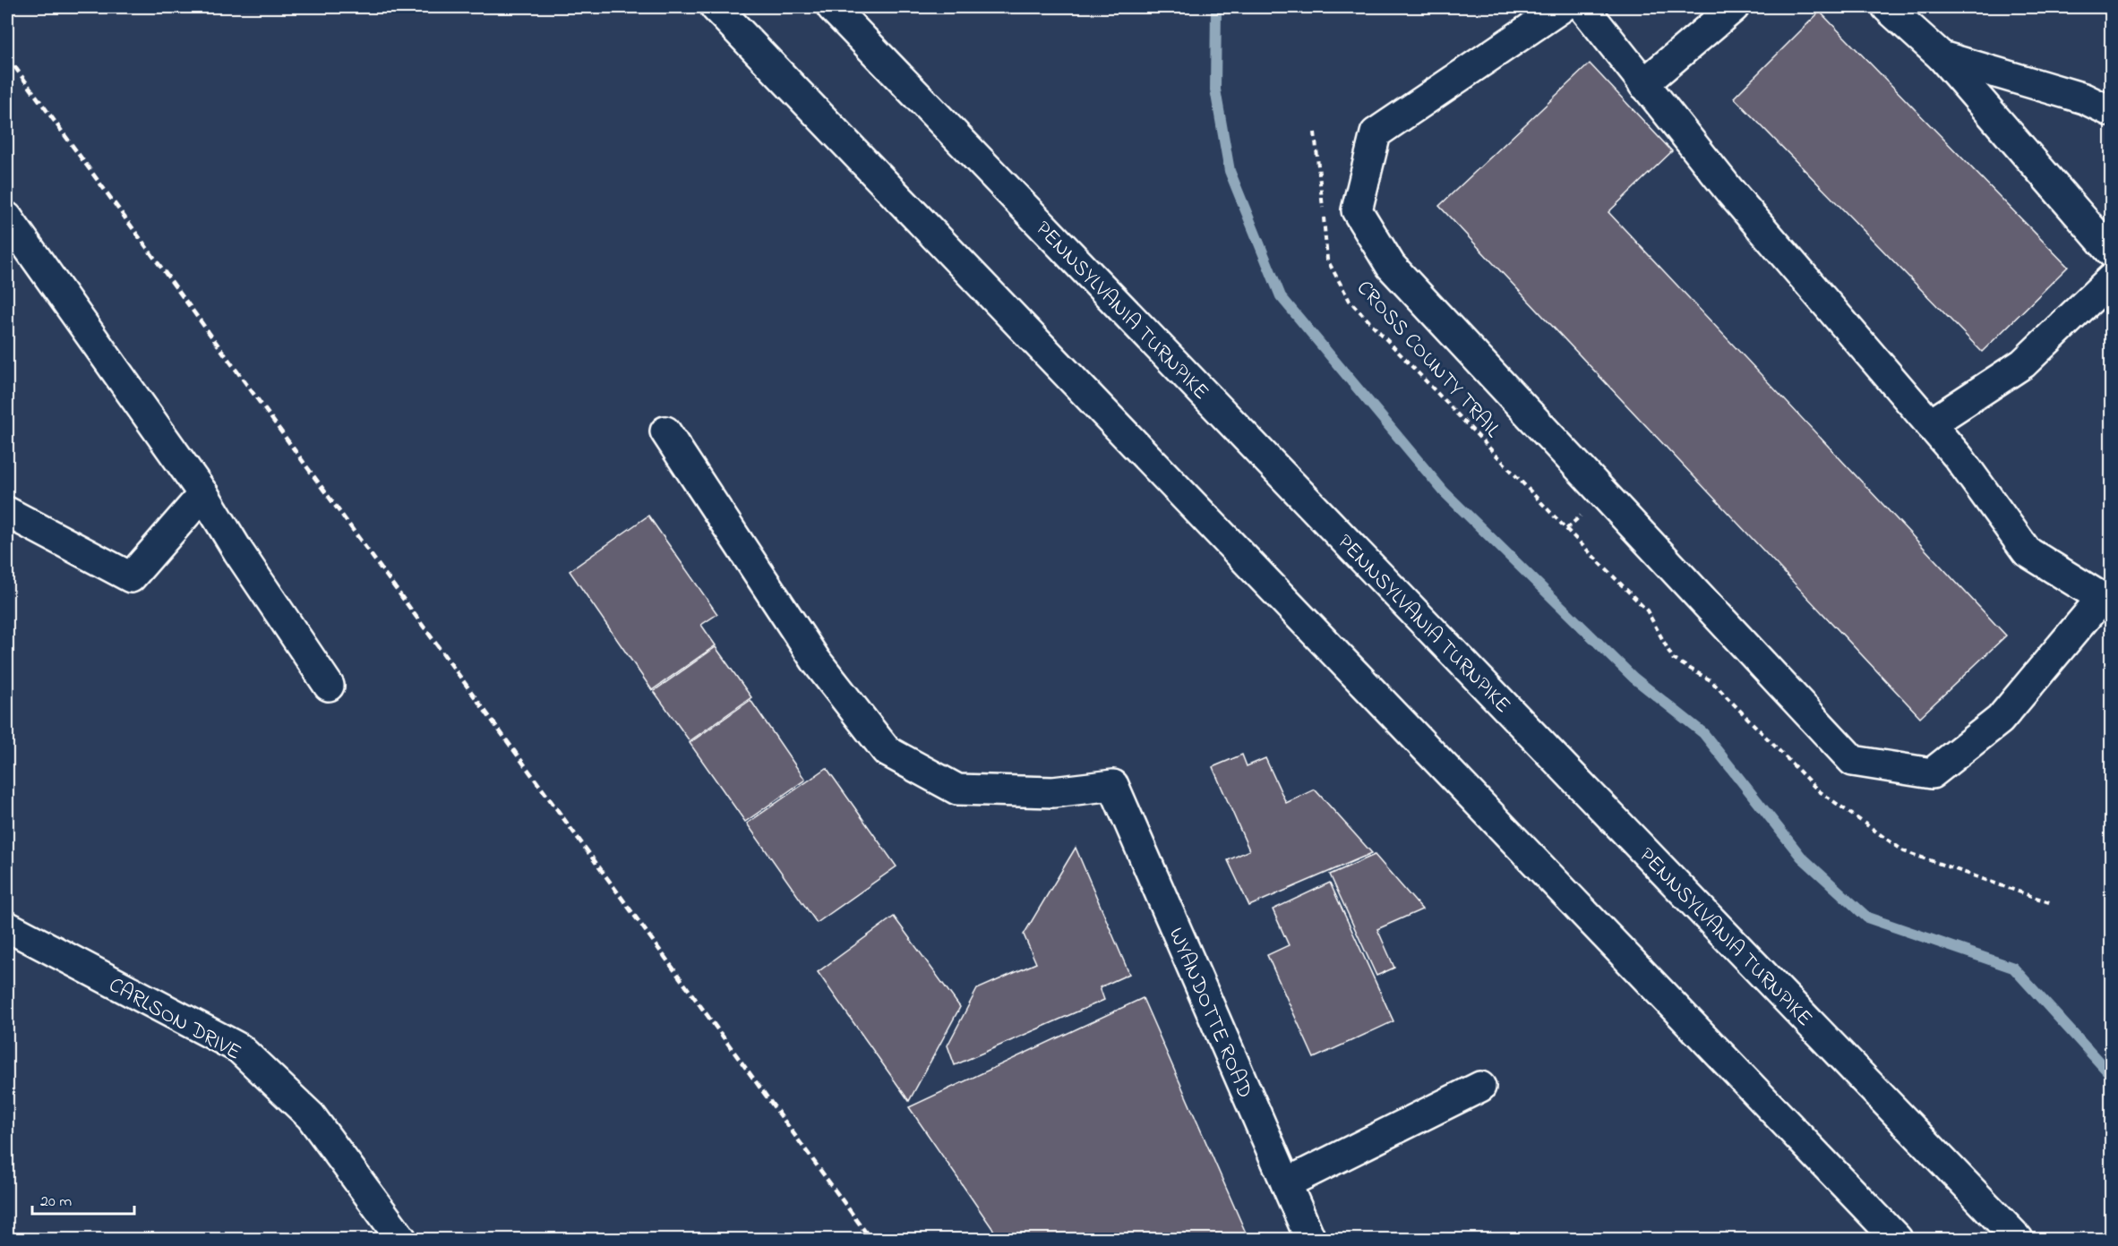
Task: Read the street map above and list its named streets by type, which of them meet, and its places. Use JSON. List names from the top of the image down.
{
  "streets": {
    "main road": ["PENNSYLVANIA TURNPIKE", "WYANDOTTE ROAD", "CARLSON DRIVE"],
    "path": ["CROSS COUNTY TRAIL"]
  },
  "scale_bar": "20 m"
}
